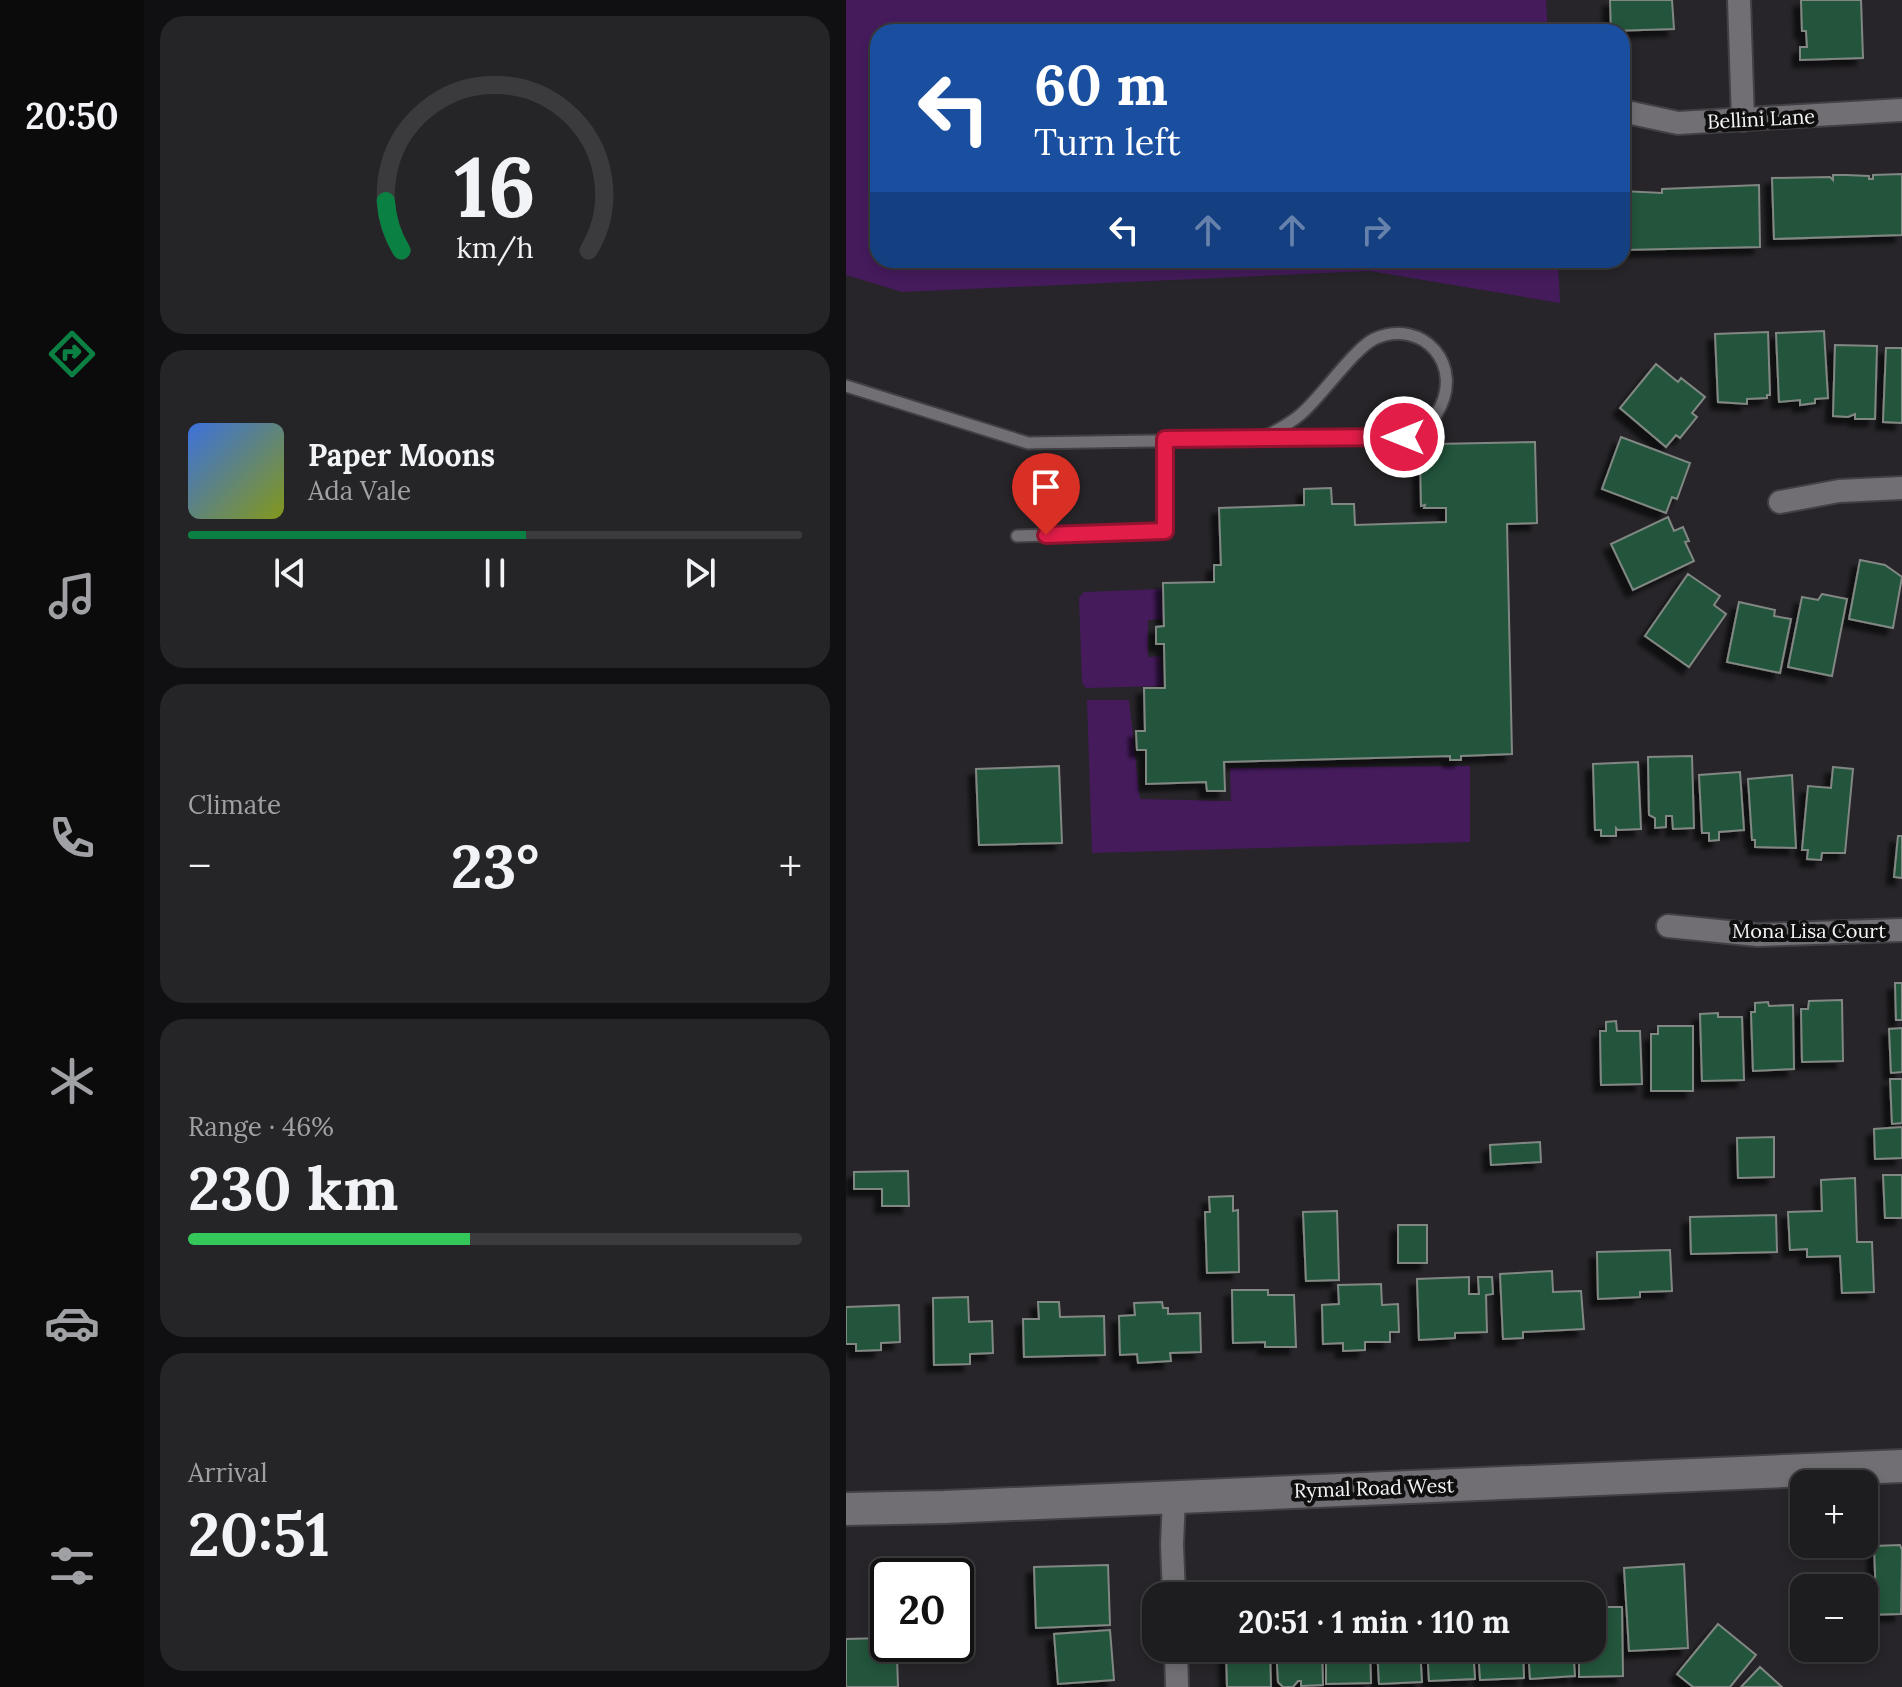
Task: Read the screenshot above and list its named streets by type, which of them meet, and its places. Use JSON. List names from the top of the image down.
{
  "streets": {
    "main road": ["Rymal Road West"],
    "street": ["Bellini Lane", "Mona Lisa Court"]
  },
  "page": {
    "tabs": "20:50",
    "turn": ["60 m", "Turn left"],
    "song": ["Paper Moons", "Ada Vale"],
    "tile": [
      "Climate",
      ["Range · 46%", "230 km"],
      ["Arrival", "20:51"]
    ],
    "heat": ["−", "23°", "+"],
    "map_buttons": ["+", "−"],
    "limit": "20",
    "trip": "20:51 · 1 min · 110 m",
    "gauge": ["16", "km/h"]
  }
}
